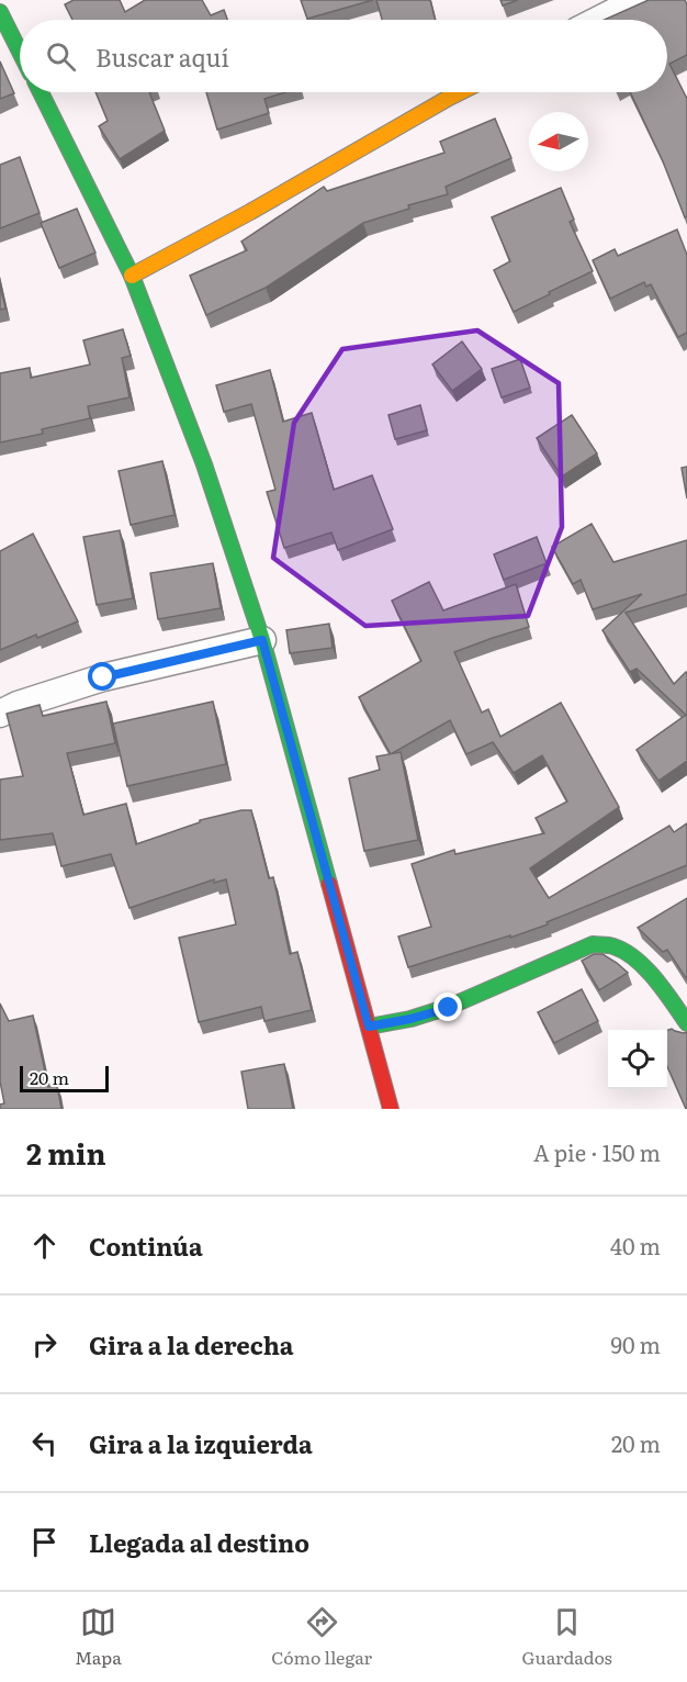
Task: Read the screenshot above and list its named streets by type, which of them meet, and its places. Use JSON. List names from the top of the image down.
{
  "scale_bar": "20 m",
  "north": "left",
  "page": {
    "search": "Buscar aquí",
    "scale": "20 m",
    "heading": ["2 min", "A pie · 150 m"],
    "list": [
      ["Continúa", "40 m"],
      ["Gira a la derecha", "90 m"],
      ["Gira a la izquierda", "20 m"],
      "Llegada al destino"
    ],
    "nav": ["Mapa", "Cómo llegar", "Guardados"]
  }
}
